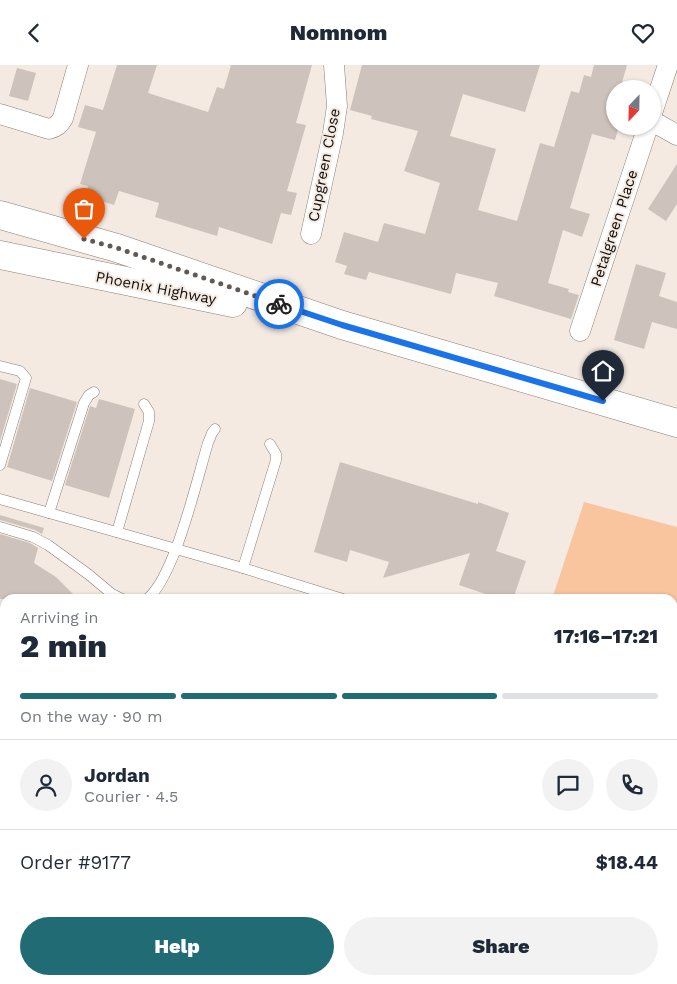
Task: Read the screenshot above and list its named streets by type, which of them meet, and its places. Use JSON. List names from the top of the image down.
{
  "streets": {
    "main road": ["Phoenix Highway"],
    "street": ["Cupgreen Close", "Petalgreen Place"]
  },
  "north": "bottom",
  "page": {
    "header": "Nomnom",
    "heading": ["2 min", "Arriving in", "17:16–17:21"],
    "panel": [
      "Jordan",
      "Courier · 4.5",
      "Order #9177",
      "$18.44"
    ],
    "bar": "On the way · 90 m",
    "buttons": ["Help", "Share"]
  }
}
